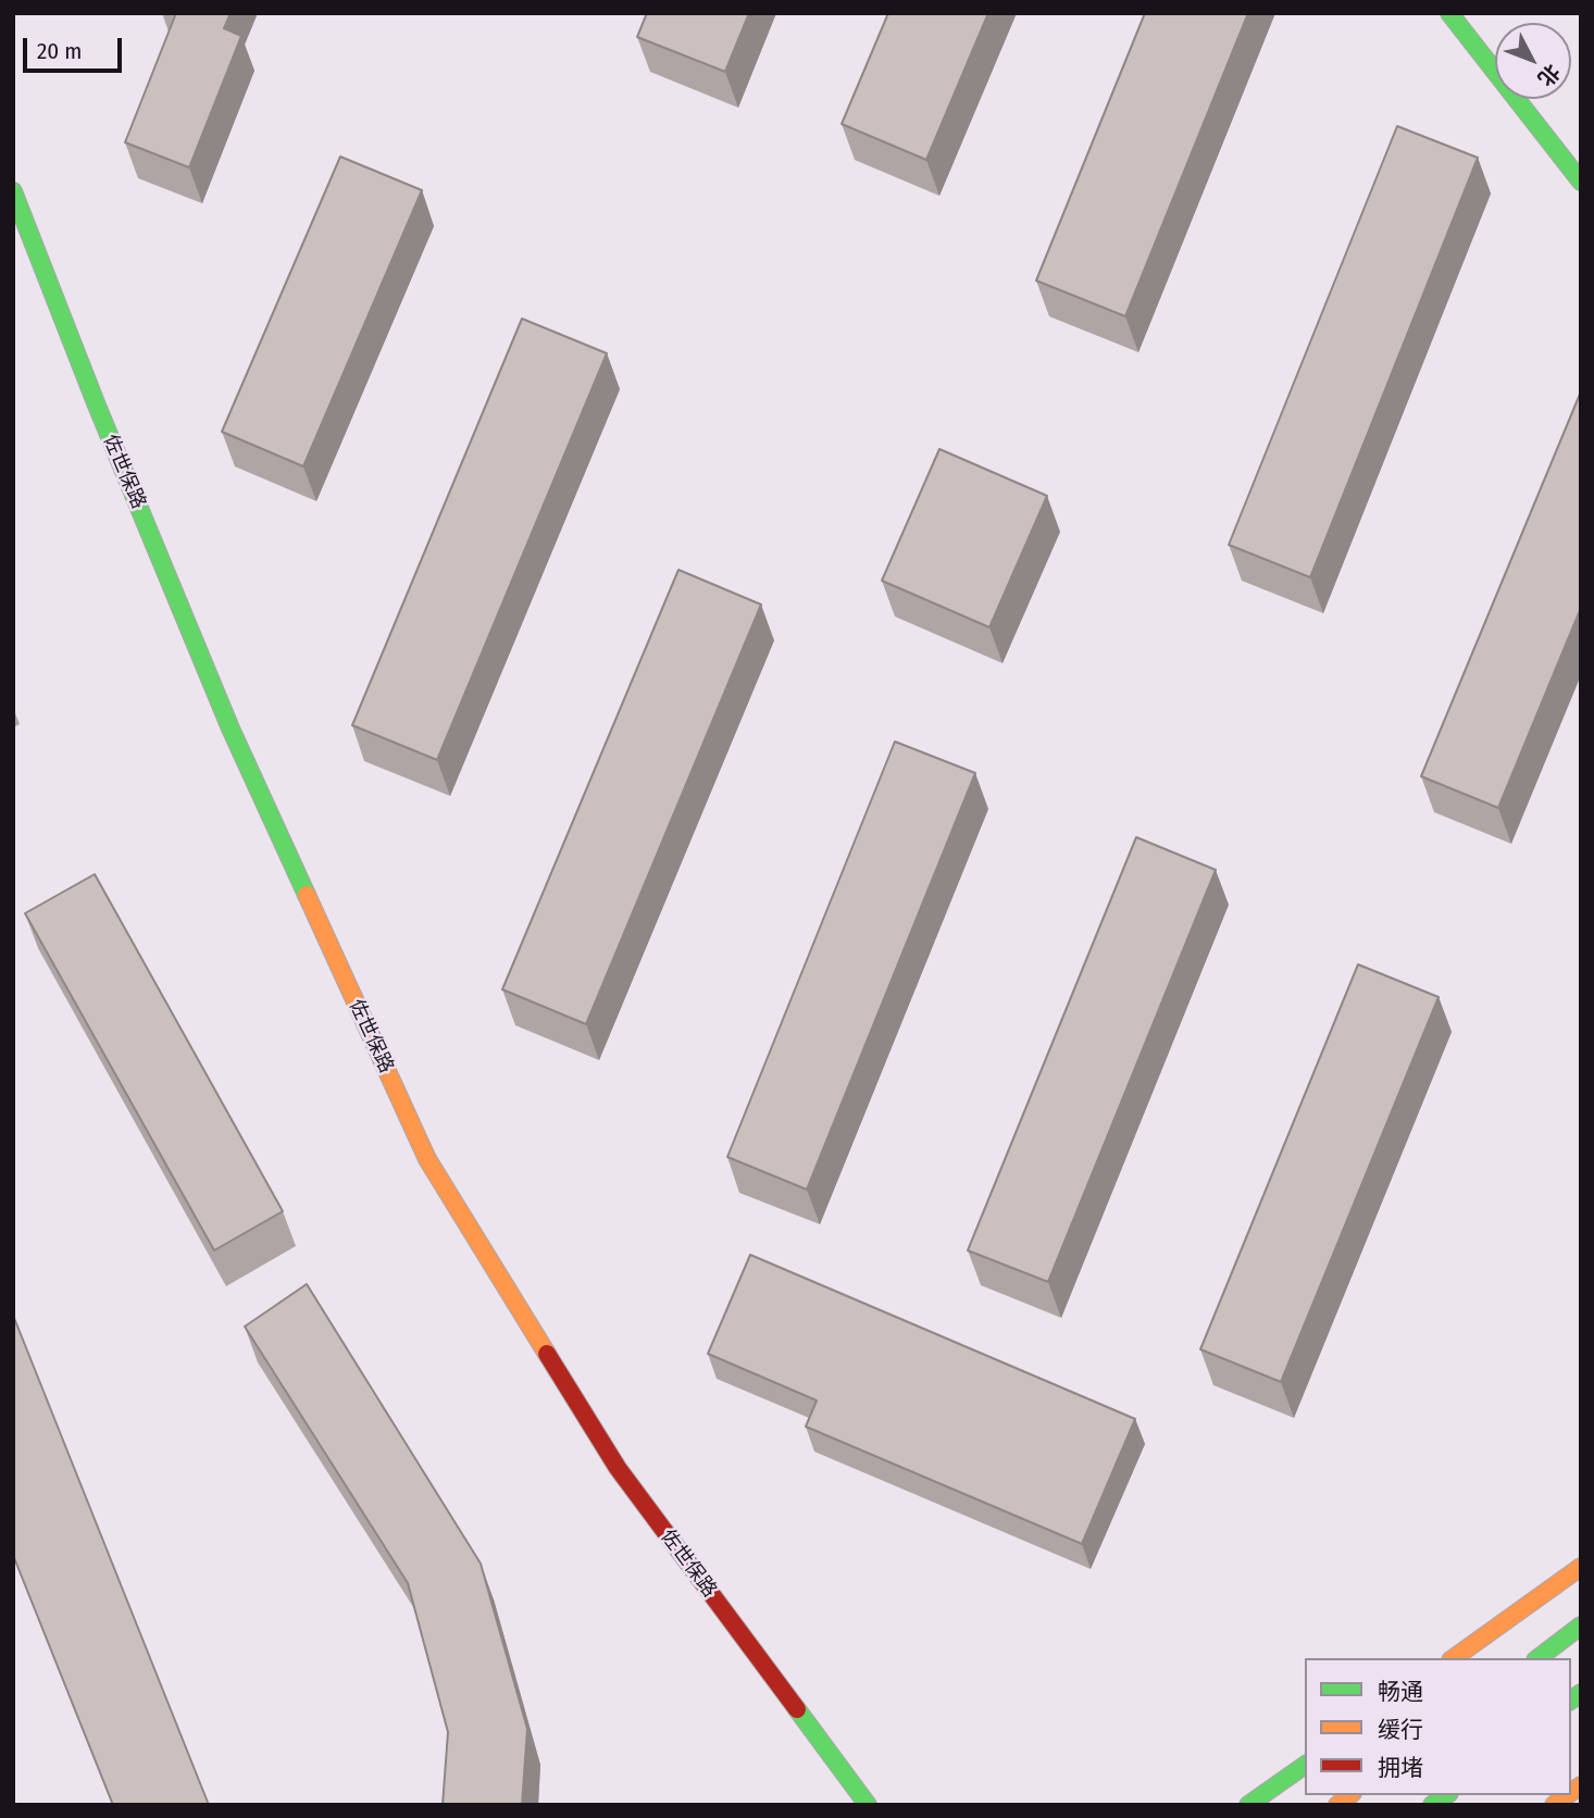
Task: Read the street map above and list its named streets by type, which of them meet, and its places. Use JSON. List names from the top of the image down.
{
  "streets": {
    "main road": ["佐世保路"]
  },
  "legend": ["畅通", "缓行", "拥堵"],
  "scale_bar": "20 m",
  "north": "bottom right"
}
